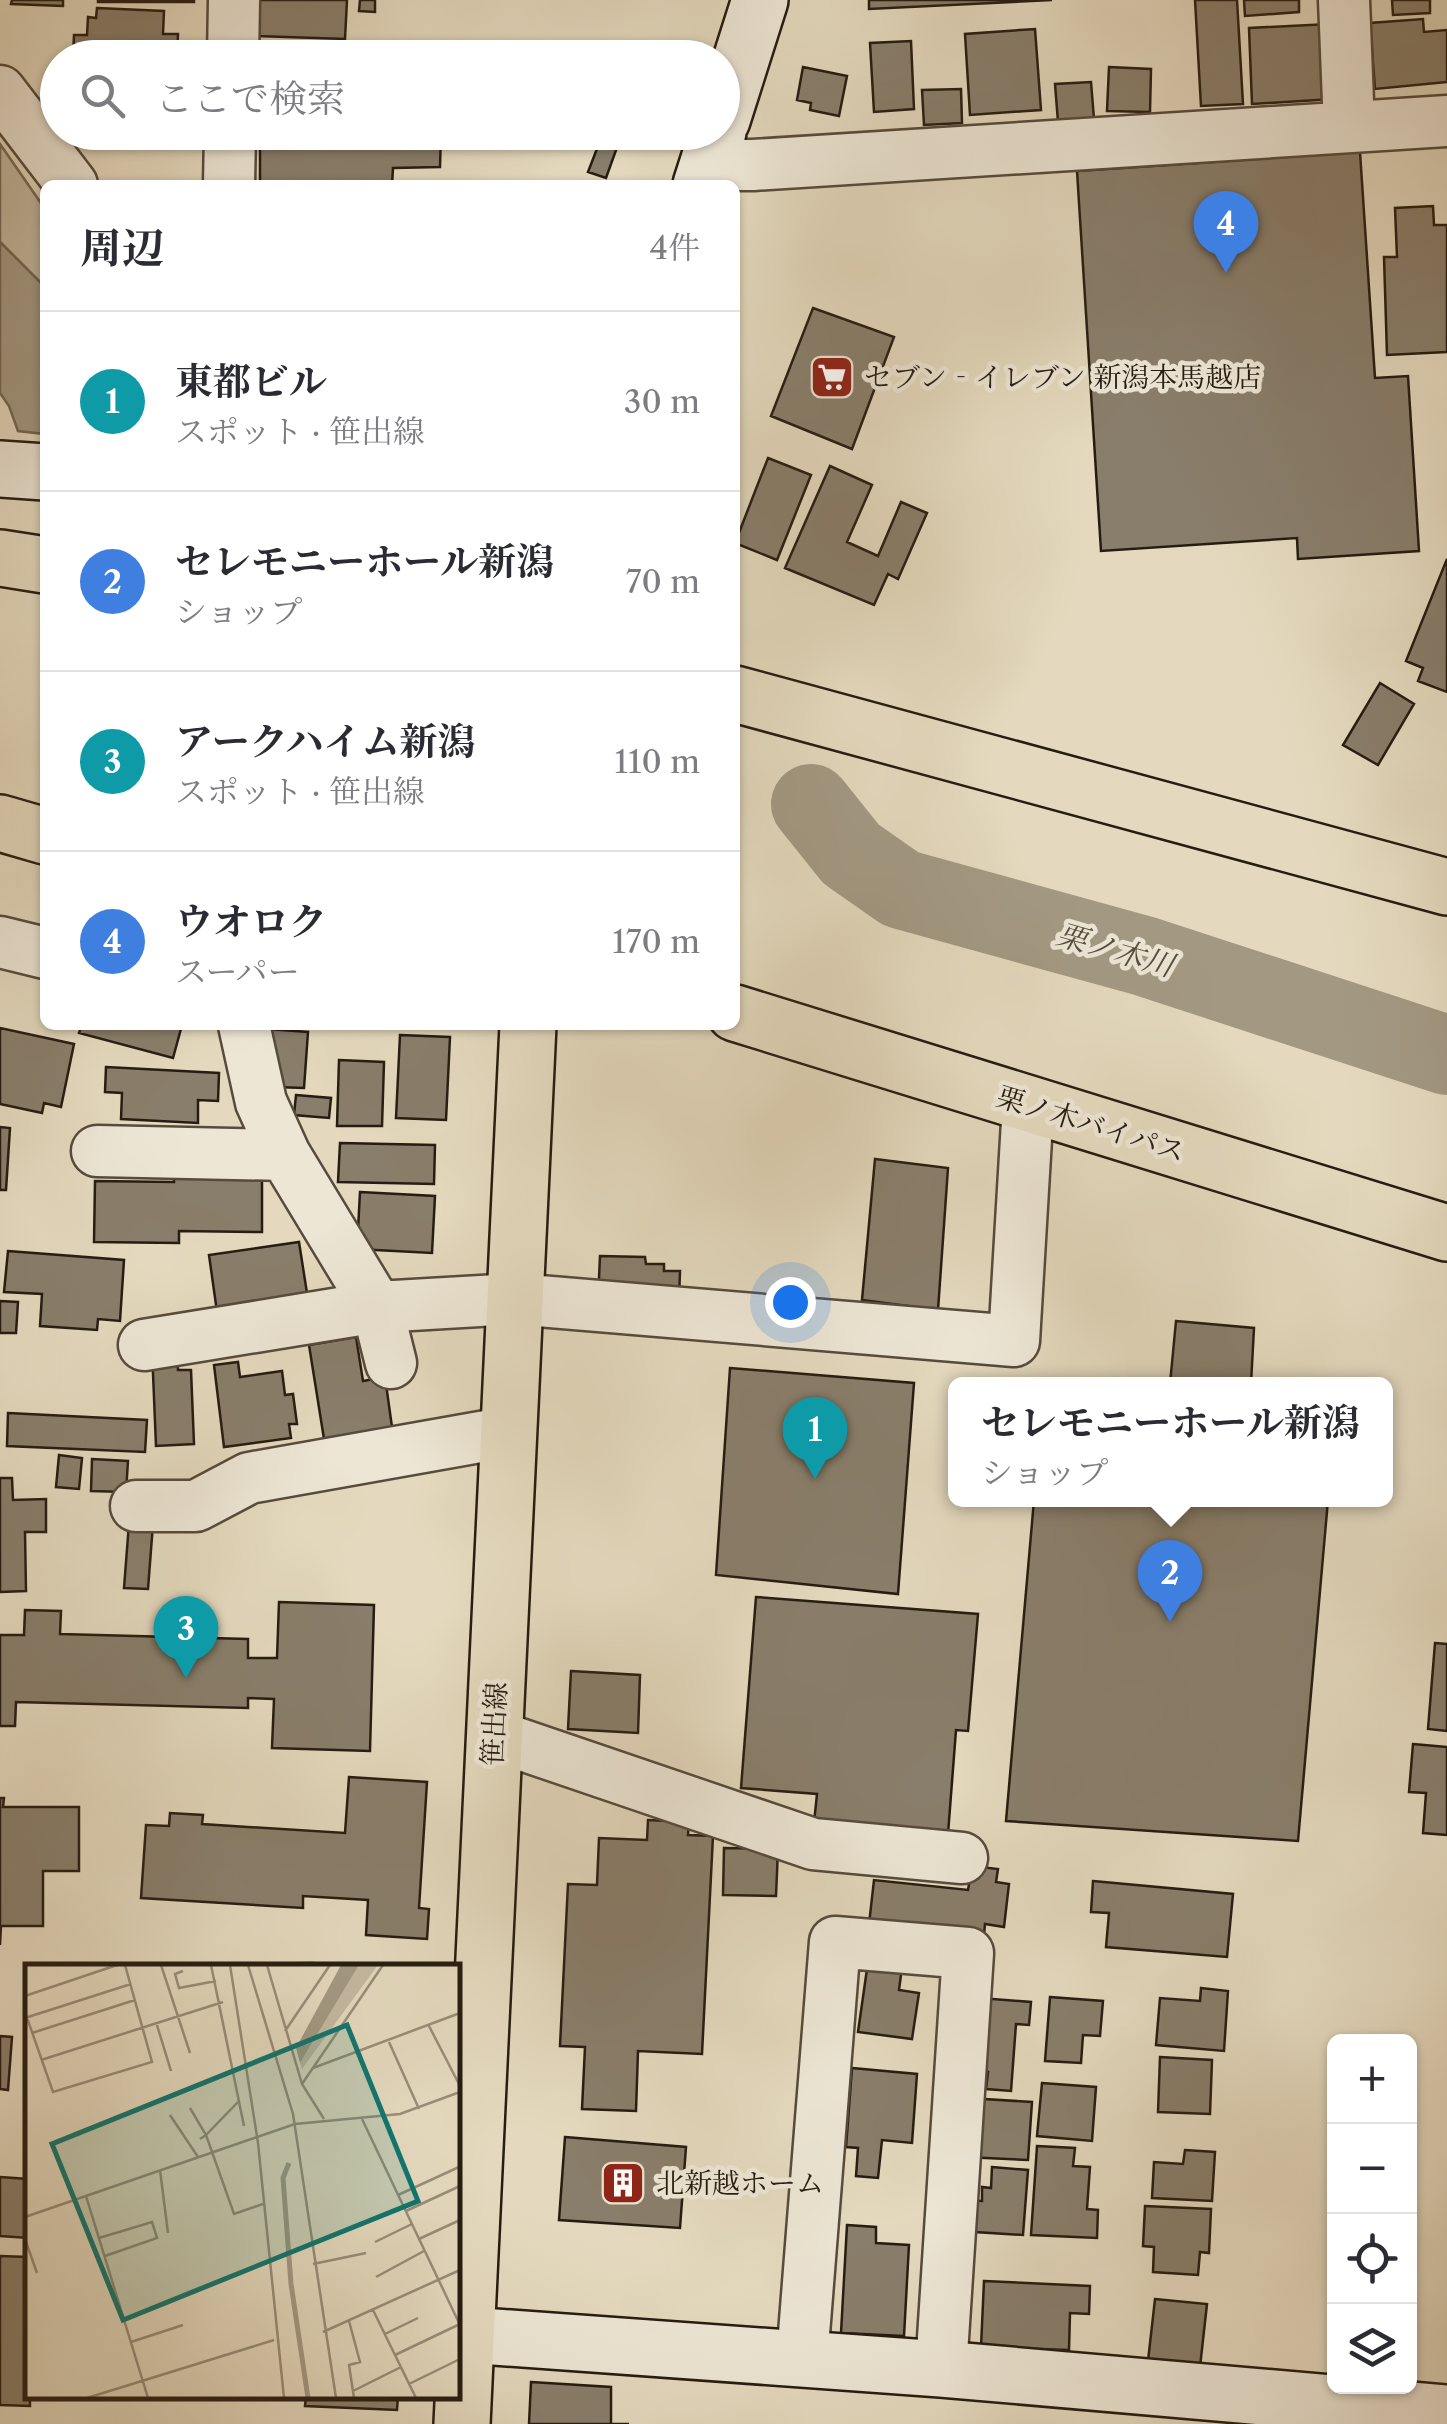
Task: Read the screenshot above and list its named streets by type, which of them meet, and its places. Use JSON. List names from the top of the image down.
{
  "streets": {
    "main road": ["栗ノ木バイパス", "笹出線"]
  },
  "water": ["栗ノ木川"],
  "places": {
    "supermarket": ["セブン‐イレブン 新潟本馬越店"],
    "building": ["北新越ホーム"]
  },
  "page": {
    "search": "ここで検索",
    "heading": ["周辺", "4件"],
    "pins": [
      "4",
      "1",
      "2",
      "3"
    ],
    "list": [
      {
        "mark": "1",
        "name": "東都ビル",
        "note": "スポット · 笹出線",
        "value": "30 m"
      },
      {
        "mark": "2",
        "name": "セレモニーホール新潟",
        "note": "ショップ",
        "value": "70 m"
      },
      {
        "mark": "3",
        "name": "アークハイム新潟",
        "note": "スポット · 笹出線",
        "value": "110 m"
      },
      {
        "mark": "4",
        "name": "ウオロク",
        "note": "スーパー",
        "value": "170 m"
      }
    ],
    "popup": ["セレモニーホール新潟", "ショップ"],
    "map_buttons": ["+", "−"]
  }
}
